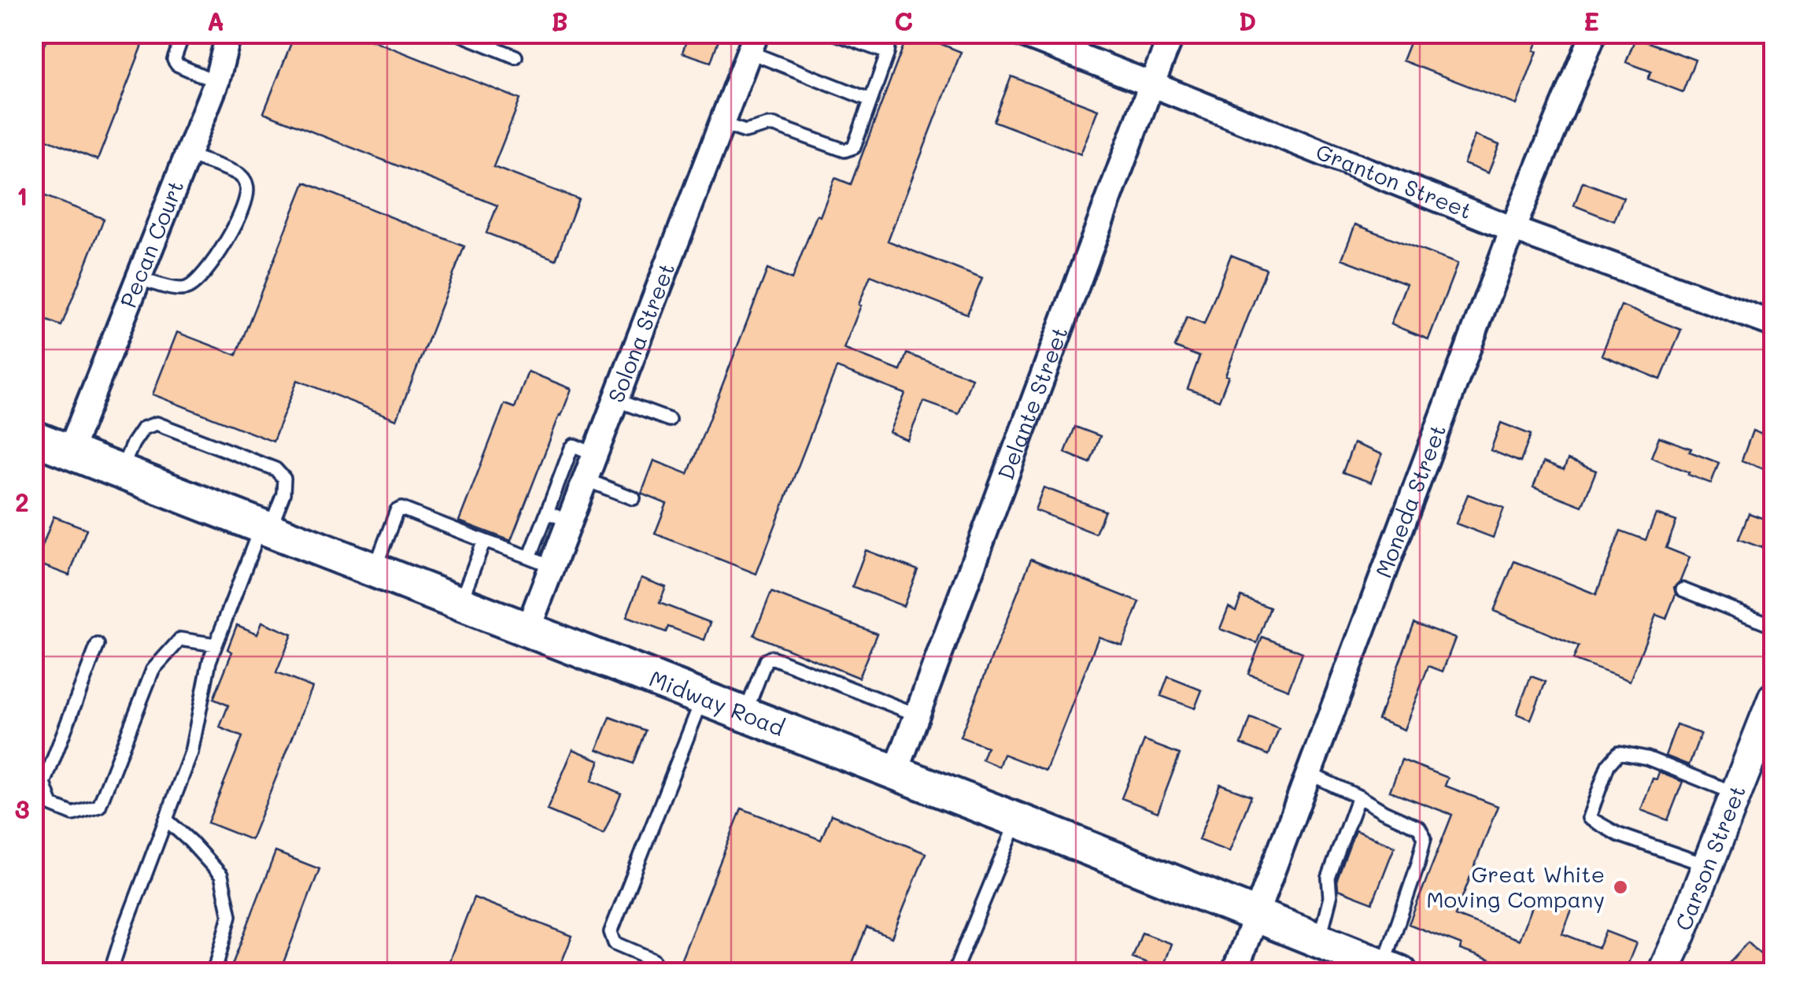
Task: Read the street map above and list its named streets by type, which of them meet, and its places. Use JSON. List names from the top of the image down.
{
  "streets": {
    "main road": ["Midway Road"],
    "street": [
      "Granton Street",
      "Pecan Court",
      "Solona Street",
      "Delante Street",
      "Moneda Street",
      "Carson Street"
    ]
  },
  "crossings": [
    ["Granton Street", "Delante Street"],
    ["Granton Street", "Moneda Street"],
    ["Pecan Court", "Midway Road"],
    ["Solona Street", "Midway Road"],
    ["Delante Street", "Midway Road"],
    ["Moneda Street", "Midway Road"]
  ],
  "places": ["Great White Moving Company"],
  "grid": {
    "columns": [
      "A",
      "B",
      "C",
      "D",
      "E"
    ],
    "rows": ["1", "2", "3"]
  }
}
